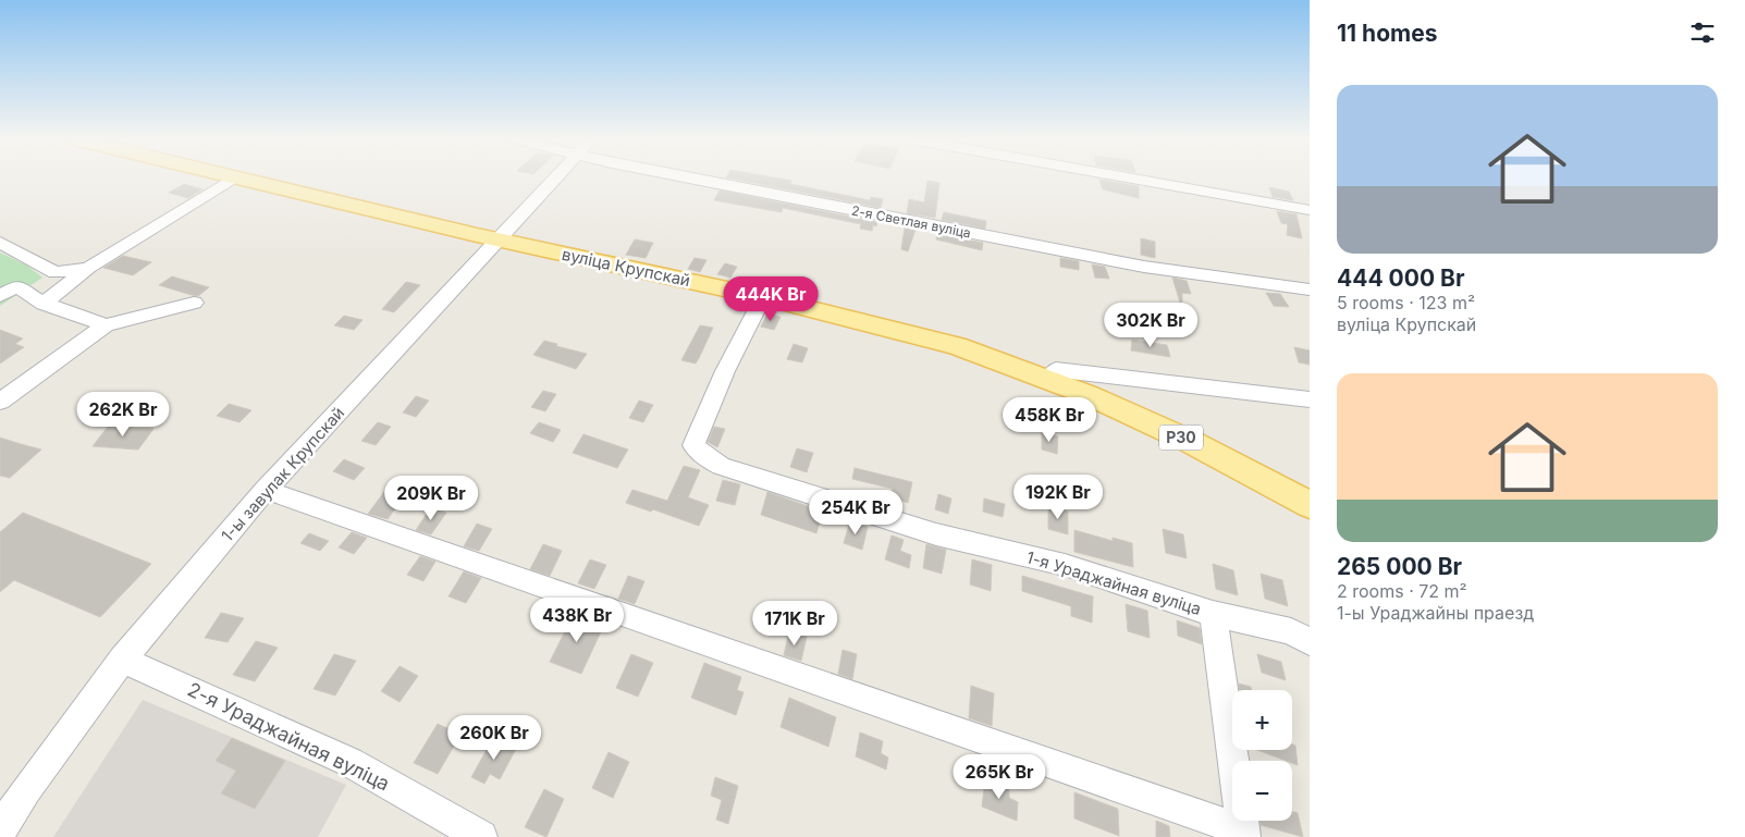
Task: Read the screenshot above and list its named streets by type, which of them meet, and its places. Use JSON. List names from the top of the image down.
{
  "streets": {
    "main road": ["вуліца Крупскай", "Р30"],
    "street": [
      "2-я Светлая вуліца",
      "1-ы завулак Крупскай",
      "1-я Ураджайная вуліца",
      "2-я Ураджайная вуліца"
    ]
  },
  "crossings": [
    ["вуліца Крупскай", "1-ы завулак Крупскай"],
    ["вуліца Крупскай", "1-я Ураджайная вуліца"],
    ["1-ы завулак Крупскай", "2-я Ураджайная вуліца"]
  ],
  "page": {
    "heading": "11 homes",
    "list": [
      {
        "name": "444 000 Br",
        "note": "5 rooms · 123 m² · вуліца Крупскай"
      },
      {
        "name": "265 000 Br",
        "note": "2 rooms · 72 m² · 1-ы Ураджайны праезд"
      }
    ],
    "price": [
      "444K Br",
      "302K Br",
      "262K Br",
      "458K Br",
      "192K Br",
      "209K Br",
      "254K Br",
      "438K Br",
      "171K Br",
      "260K Br",
      "265K Br"
    ],
    "map_buttons": ["+", "−"]
  }
}
